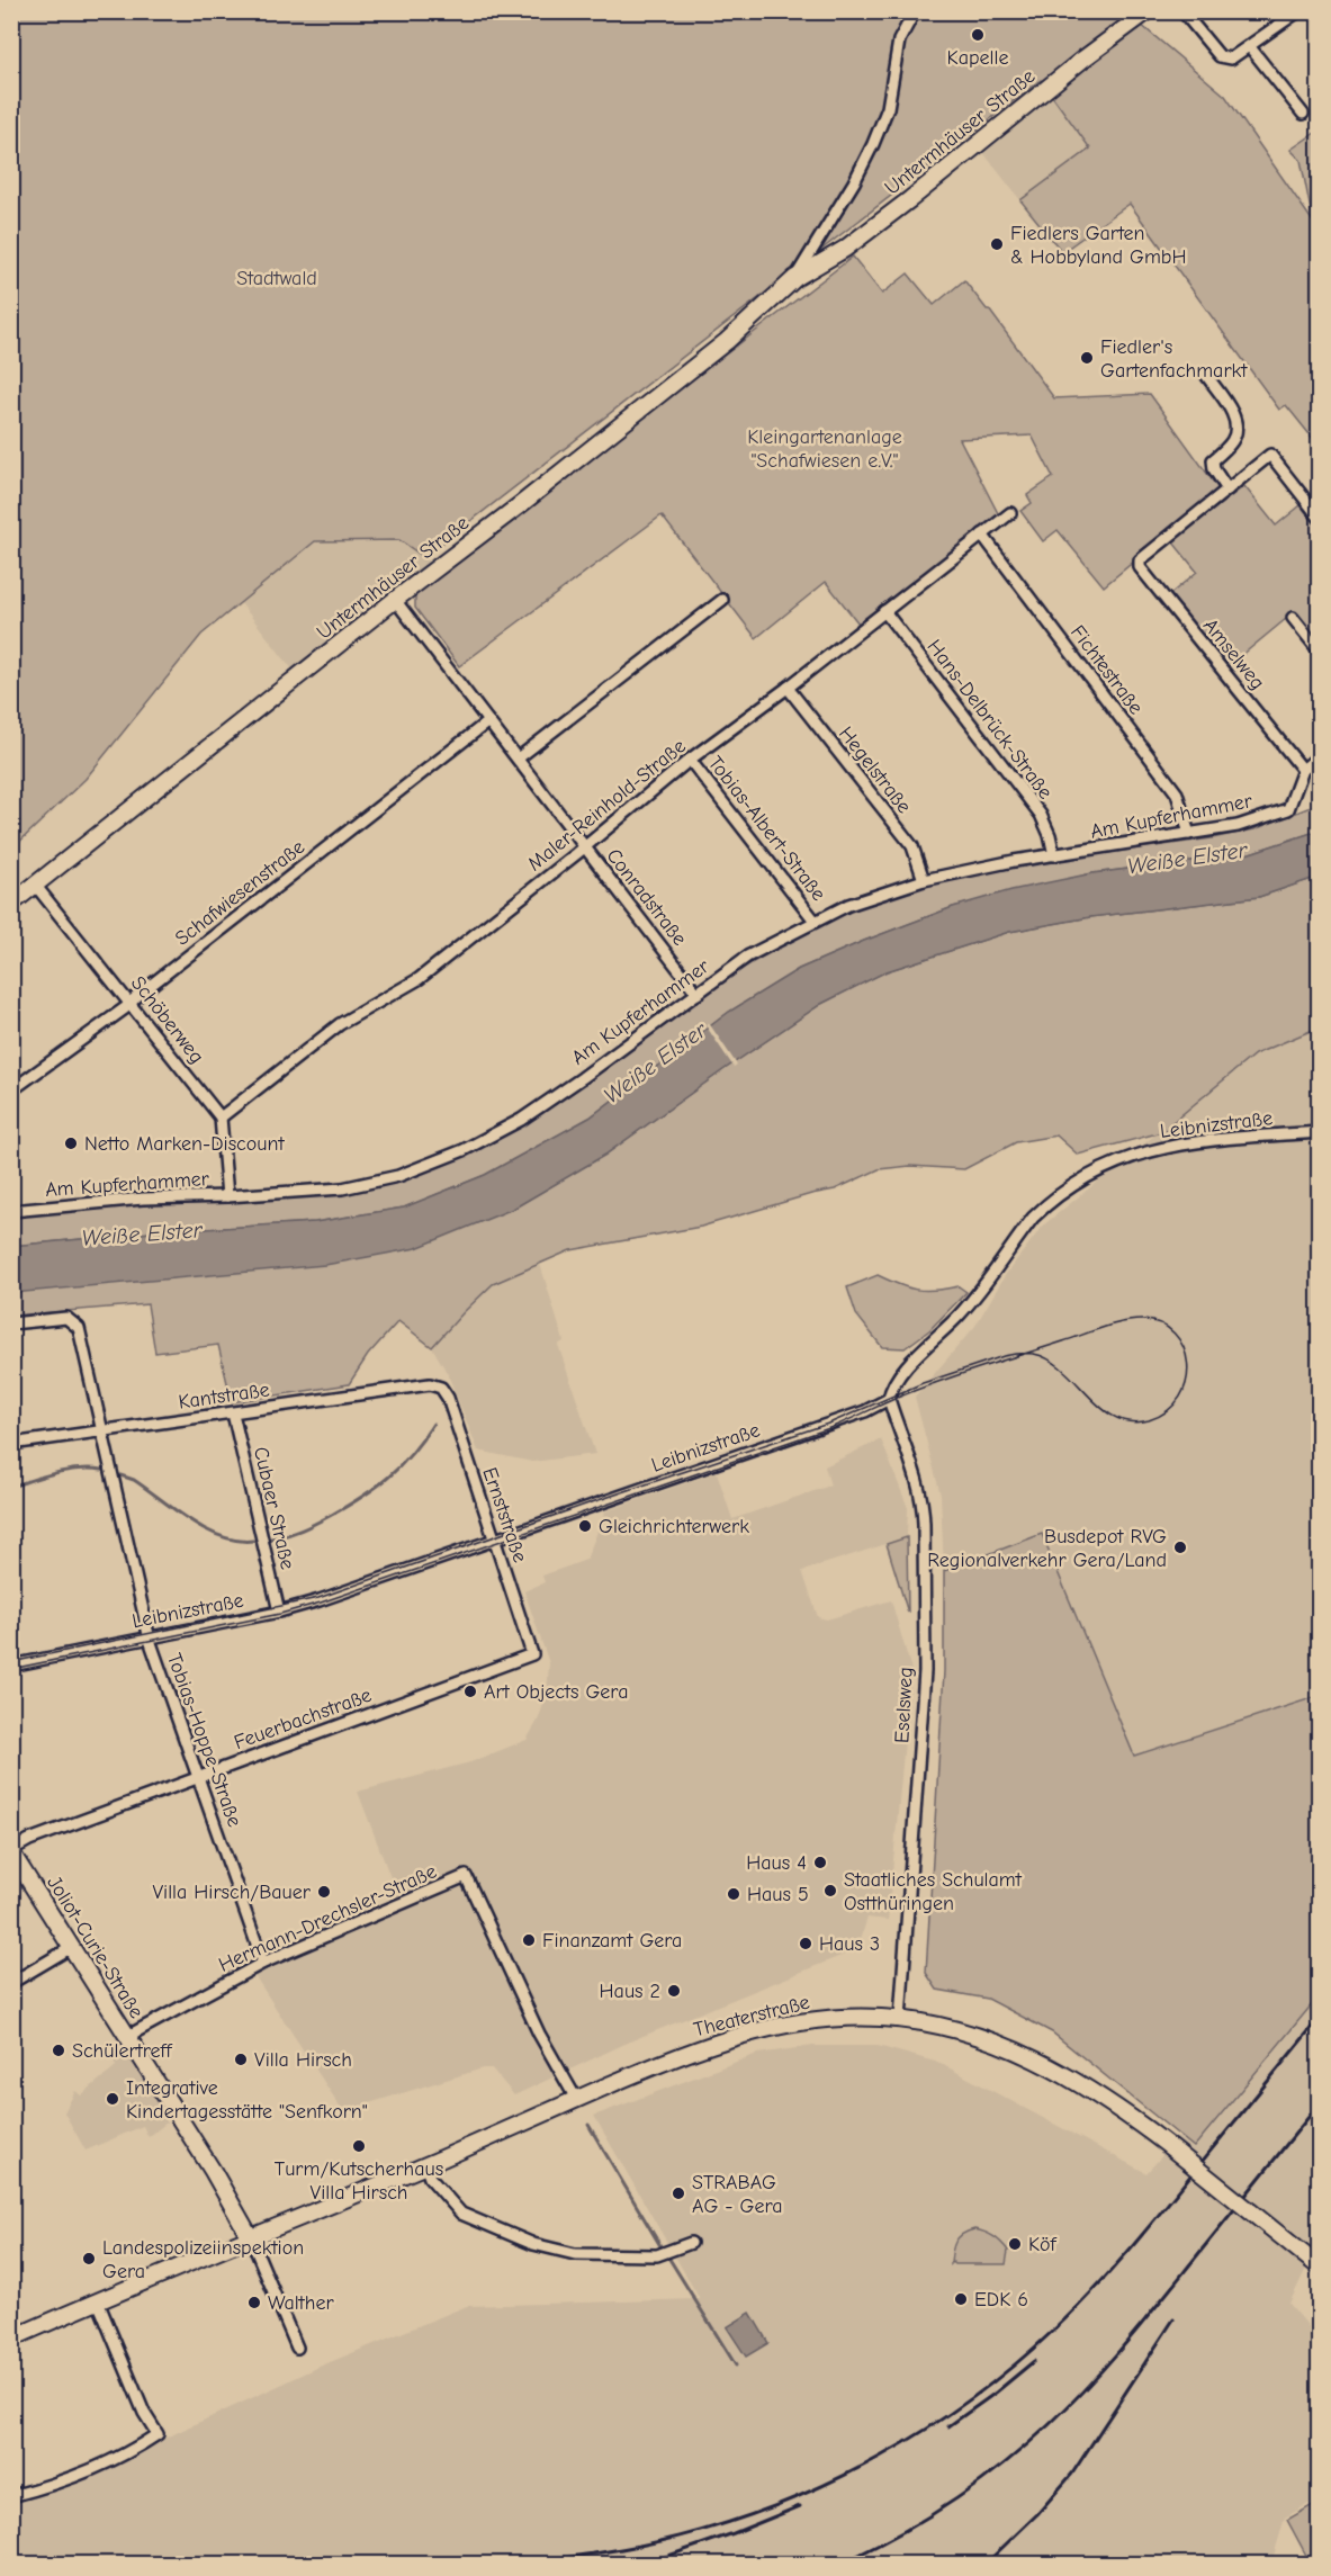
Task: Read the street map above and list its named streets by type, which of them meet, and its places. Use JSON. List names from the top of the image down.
{
  "streets": {
    "main road": ["Untermhäuser Straße", "Joliot-Curie-Straße", "Theaterstraße"],
    "street": [
      "Amselweg",
      "Fichtestraße",
      "Hans-Delbrück-Straße",
      "Hegelstraße",
      "Maler-Reinhold-Straße",
      "Am Kupferhammer",
      "Tobias-Albert-Straße",
      "Schafwiesenstraße",
      "Conradstraße",
      "Schöberweg",
      "Leibnizstraße",
      "Kantstraße",
      "Cubaer Straße",
      "Ernststraße",
      "Eselsweg",
      "Feuerbachstraße",
      "Tobias-Hoppe-Straße",
      "Hermann-Drechsler-Straße"
    ]
  },
  "crossings": [
    ["Untermhäuser Straße", "Conradstraße"],
    ["Untermhäuser Straße", "Schöberweg"],
    ["Amselweg", "Am Kupferhammer"],
    ["Fichtestraße", "Maler-Reinhold-Straße"],
    ["Fichtestraße", "Am Kupferhammer"],
    ["Hans-Delbrück-Straße", "Maler-Reinhold-Straße"],
    ["Hans-Delbrück-Straße", "Am Kupferhammer"],
    ["Hegelstraße", "Maler-Reinhold-Straße"],
    ["Hegelstraße", "Am Kupferhammer"],
    ["Maler-Reinhold-Straße", "Tobias-Albert-Straße"],
    ["Maler-Reinhold-Straße", "Conradstraße"],
    ["Maler-Reinhold-Straße", "Schöberweg"],
    ["Am Kupferhammer", "Tobias-Albert-Straße"],
    ["Am Kupferhammer", "Conradstraße"],
    ["Schafwiesenstraße", "Conradstraße"],
    ["Schafwiesenstraße", "Schöberweg"],
    ["Leibnizstraße", "Cubaer Straße"],
    ["Leibnizstraße", "Ernststraße"],
    ["Leibnizstraße", "Eselsweg"],
    ["Leibnizstraße", "Tobias-Hoppe-Straße"],
    ["Kantstraße", "Cubaer Straße"],
    ["Kantstraße", "Ernststraße"],
    ["Kantstraße", "Tobias-Hoppe-Straße"],
    ["Ernststraße", "Feuerbachstraße"],
    ["Eselsweg", "Theaterstraße"],
    ["Feuerbachstraße", "Tobias-Hoppe-Straße"],
    ["Feuerbachstraße", "Joliot-Curie-Straße"],
    ["Tobias-Hoppe-Straße", "Hermann-Drechsler-Straße"],
    ["Hermann-Drechsler-Straße", "Joliot-Curie-Straße"],
    ["Hermann-Drechsler-Straße", "Theaterstraße"],
    ["Joliot-Curie-Straße", "Theaterstraße"]
  ],
  "water": ["Weiße Elster"],
  "parks": ["Stadtwald", "Kleingartenanlage \"Schafwiesen e.V.\""],
  "places": [
    "Kapelle",
    "Fiedlers Garten & Hobbyland GmbH",
    "Fiedler's Gartenfachmarkt",
    "Netto Marken-Discount",
    "Gleichrichterwerk",
    "Busdepot RVG Regionalverkehr Gera/Land",
    "Art Objects Gera",
    "Haus 4",
    "Staatliches Schulamt Ostthüringen",
    "Villa Hirsch/Bauer",
    "Haus 5",
    "Finanzamt Gera",
    "Haus 3",
    "Haus 2",
    "Schülertreff",
    "Villa Hirsch",
    "Integrative Kindertagesstätte \"Senfkorn\"",
    "Turm/Kutscherhaus Villa Hirsch",
    "STRABAG AG - Gera",
    "Köf",
    "Landespolizeiinspektion Gera",
    "EDK 6",
    "Walther"
  ]
}
